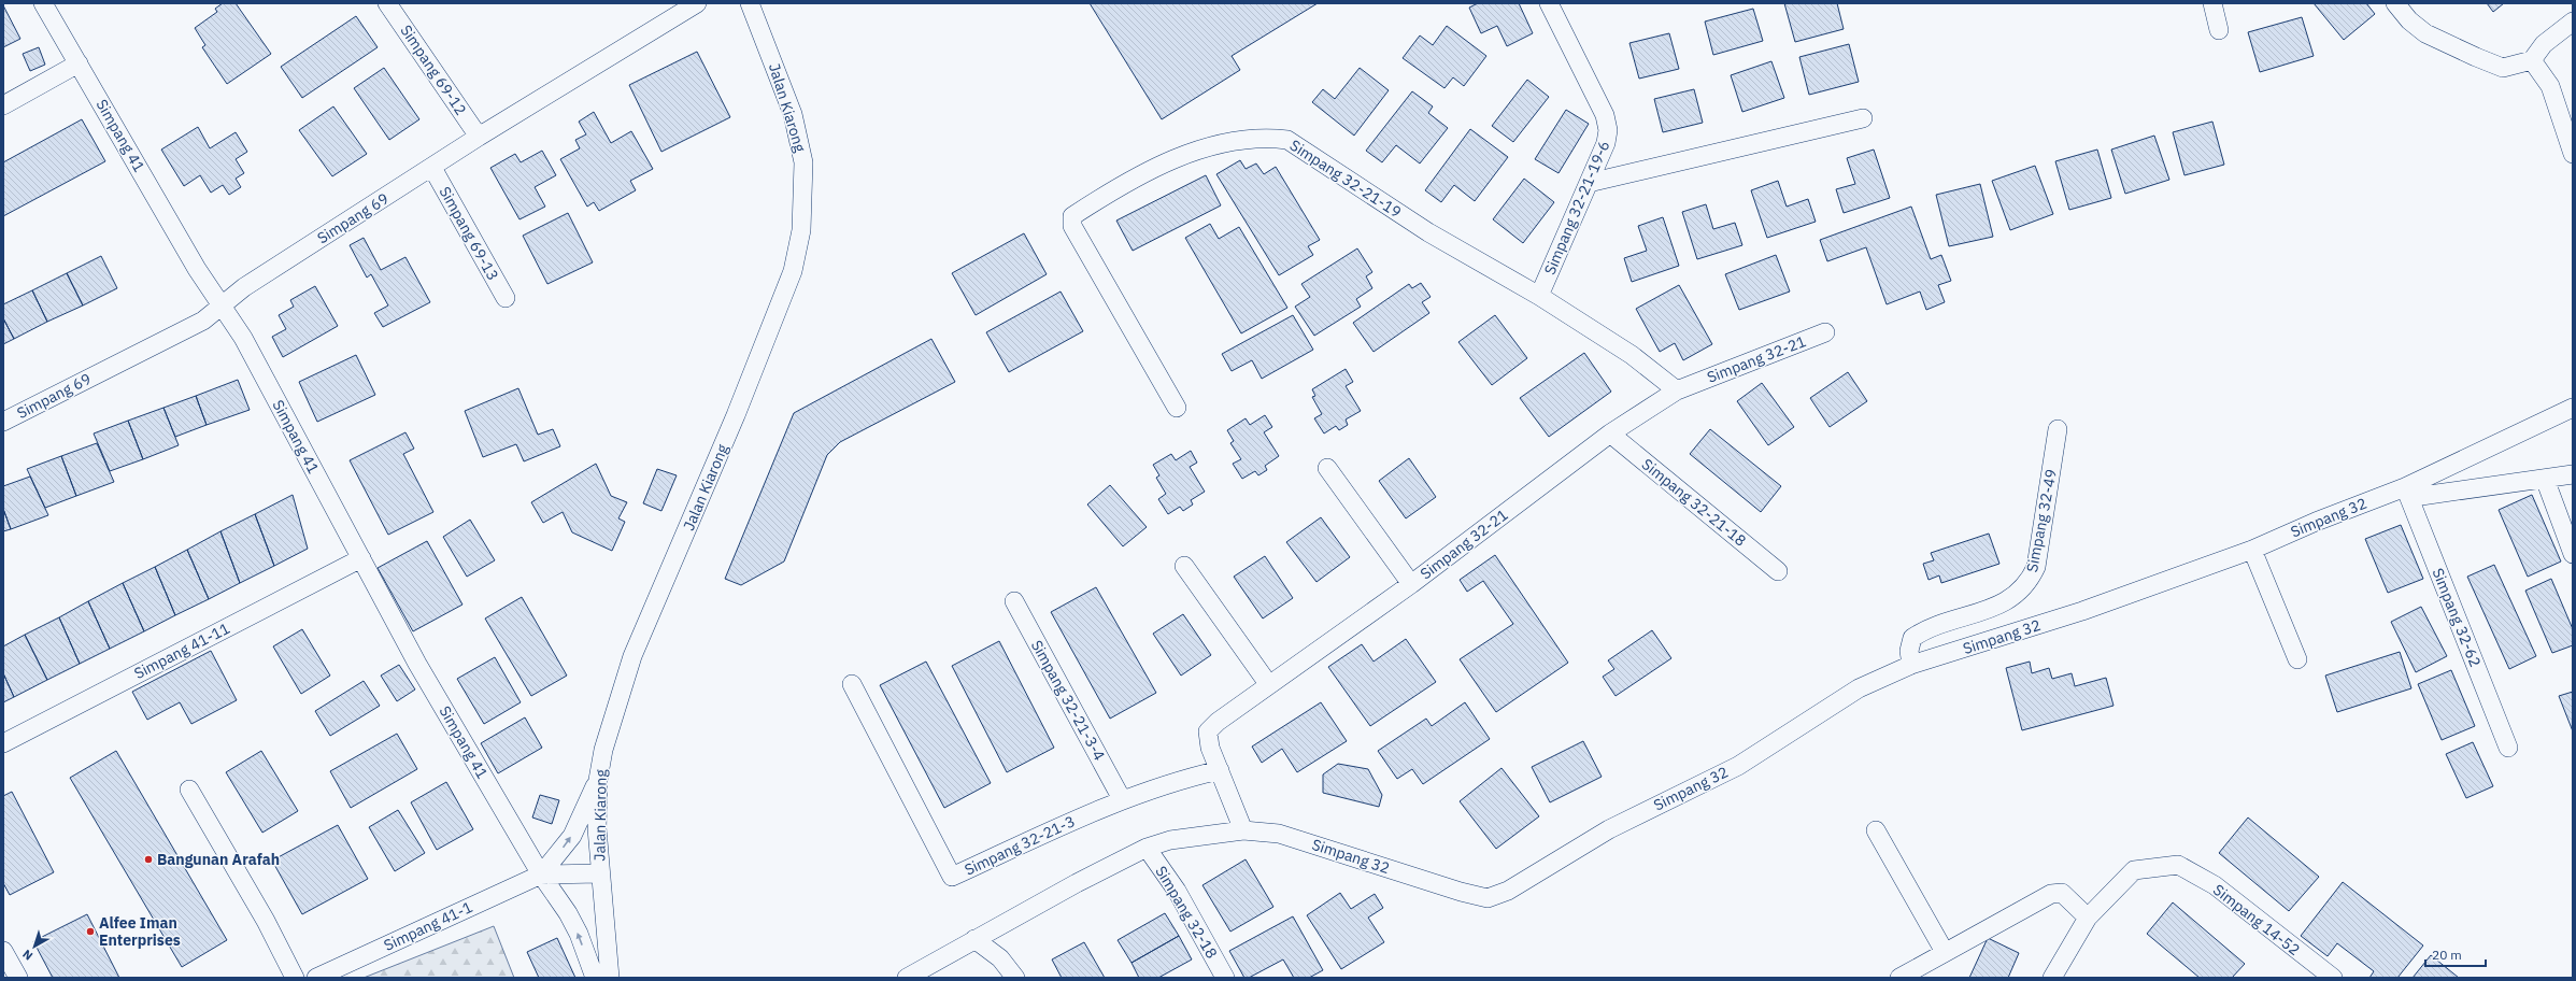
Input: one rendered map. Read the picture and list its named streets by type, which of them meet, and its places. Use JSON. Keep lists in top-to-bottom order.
{
  "streets": {
    "street": [
      "Simpang 69-12",
      "Jalan Kiarong",
      "Simpang 41",
      "Simpang 32-21-19",
      "Simpang 32-21-19-6",
      "Simpang 69",
      "Simpang 69-13",
      "Simpang 32-21",
      "Simpang 32-21-18",
      "Simpang 32",
      "Simpang 32-49",
      "Simpang 32-62",
      "Simpang 41-11",
      "Simpang 32-21-3-4",
      "Simpang 32-21-3",
      "Simpang 32-18",
      "Simpang 14-52",
      "Simpang 41-1"
    ]
  },
  "crossings": [
    ["Simpang 69-12", "Simpang 69"],
    ["Jalan Kiarong", "Simpang 41-1"],
    ["Simpang 41", "Simpang 69"],
    ["Simpang 41", "Simpang 41-11"],
    ["Simpang 41", "Simpang 41-1"],
    ["Simpang 32-21-19", "Simpang 32-21-19-6"],
    ["Simpang 32-21-19", "Simpang 32-21"],
    ["Simpang 69", "Simpang 69-13"],
    ["Simpang 32-21", "Simpang 32-21-18"],
    ["Simpang 32-21", "Simpang 32"],
    ["Simpang 32-21", "Simpang 32-21-3"],
    ["Simpang 32", "Simpang 32-49"],
    ["Simpang 32", "Simpang 32-62"],
    ["Simpang 32", "Simpang 32-18"],
    ["Simpang 32-21-3-4", "Simpang 32-21-3"]
  ],
  "places": ["Bangunan Arafah", "Alfee Iman Enterprises"],
  "scale_bar": "20 m",
  "north": "bottom left"
}
